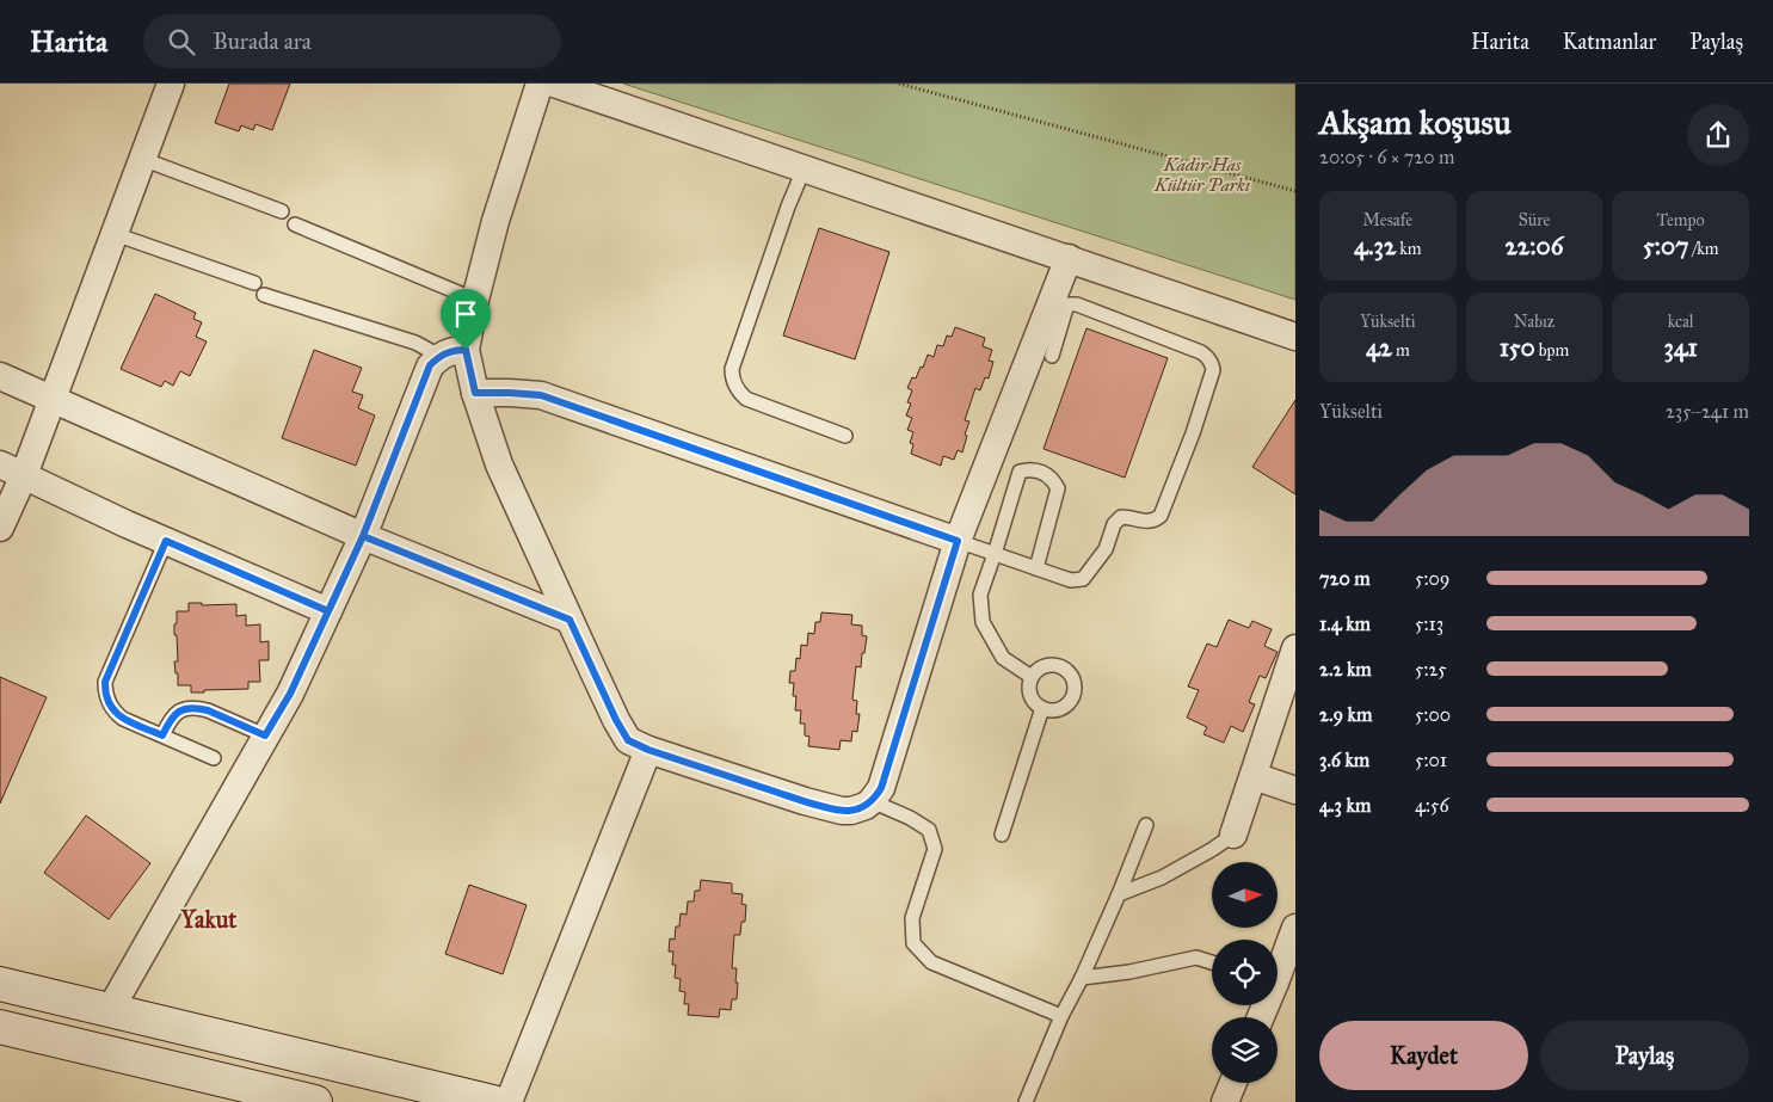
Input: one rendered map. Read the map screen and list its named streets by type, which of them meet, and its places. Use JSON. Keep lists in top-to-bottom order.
{
  "districts": ["Yakut"],
  "parks": ["Kadir Has Kültür Parkı"],
  "north": "right",
  "page": {
    "header": "Harita",
    "search": "Burada ara",
    "nav": ["Harita", "Katmanlar", "Paylaş"],
    "heading": ["Akşam koşusu", "20:05 · 6 × 720 m"],
    "stats": [
      ["Mesafe", "4.32 km"],
      ["Süre", "22:06"],
      ["Tempo", "5:07 /km"],
      ["Yükselti", "42 m"],
      ["Nabız", "150 bpm"],
      ["kcal", "341"]
    ],
    "chart": ["Yükselti", "235–241 m"],
    "list": [
      {
        "name": "720 m",
        "note": "5:09"
      },
      {
        "name": "1.4 km",
        "note": "5:13"
      },
      {
        "name": "2.2 km",
        "note": "5:25"
      },
      {
        "name": "2.9 km",
        "note": "5:00"
      },
      {
        "name": "3.6 km",
        "note": "5:01"
      },
      {
        "name": "4.3 km",
        "note": "4:56"
      }
    ],
    "buttons": ["Kaydet", "Paylaş"]
  }
}
